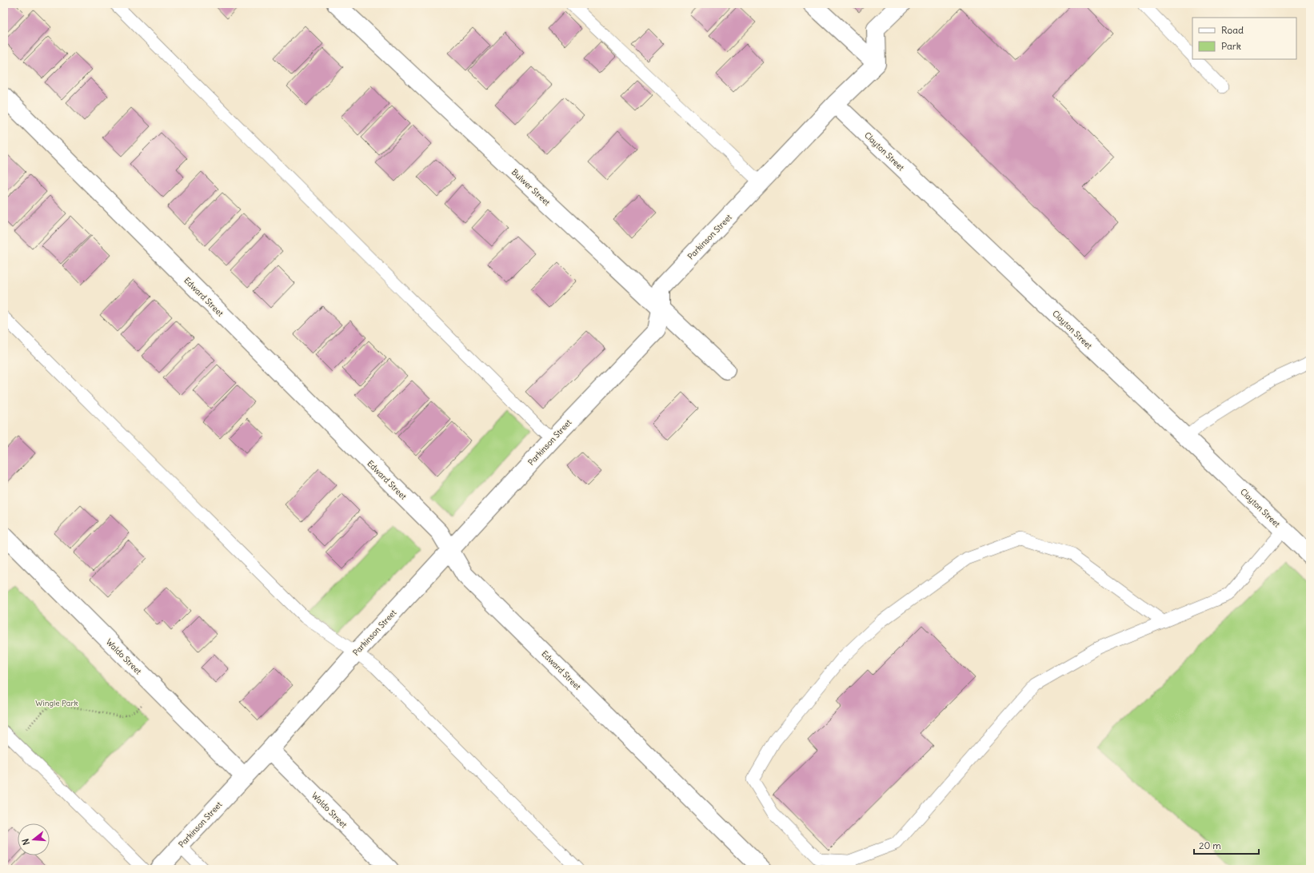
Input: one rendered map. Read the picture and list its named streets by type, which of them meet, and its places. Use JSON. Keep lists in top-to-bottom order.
{
  "streets": {
    "street": [
      "Clayton Street",
      "Bulwer Street",
      "Parkinson Street",
      "Edward Street",
      "Waldo Street"
    ]
  },
  "crossings": [
    ["Clayton Street", "Parkinson Street"],
    ["Bulwer Street", "Parkinson Street"],
    ["Parkinson Street", "Edward Street"],
    ["Parkinson Street", "Waldo Street"]
  ],
  "parks": ["Wingle Park"],
  "legend": ["Road", "Park"],
  "scale_bar": "20 m",
  "north": "left"
}
